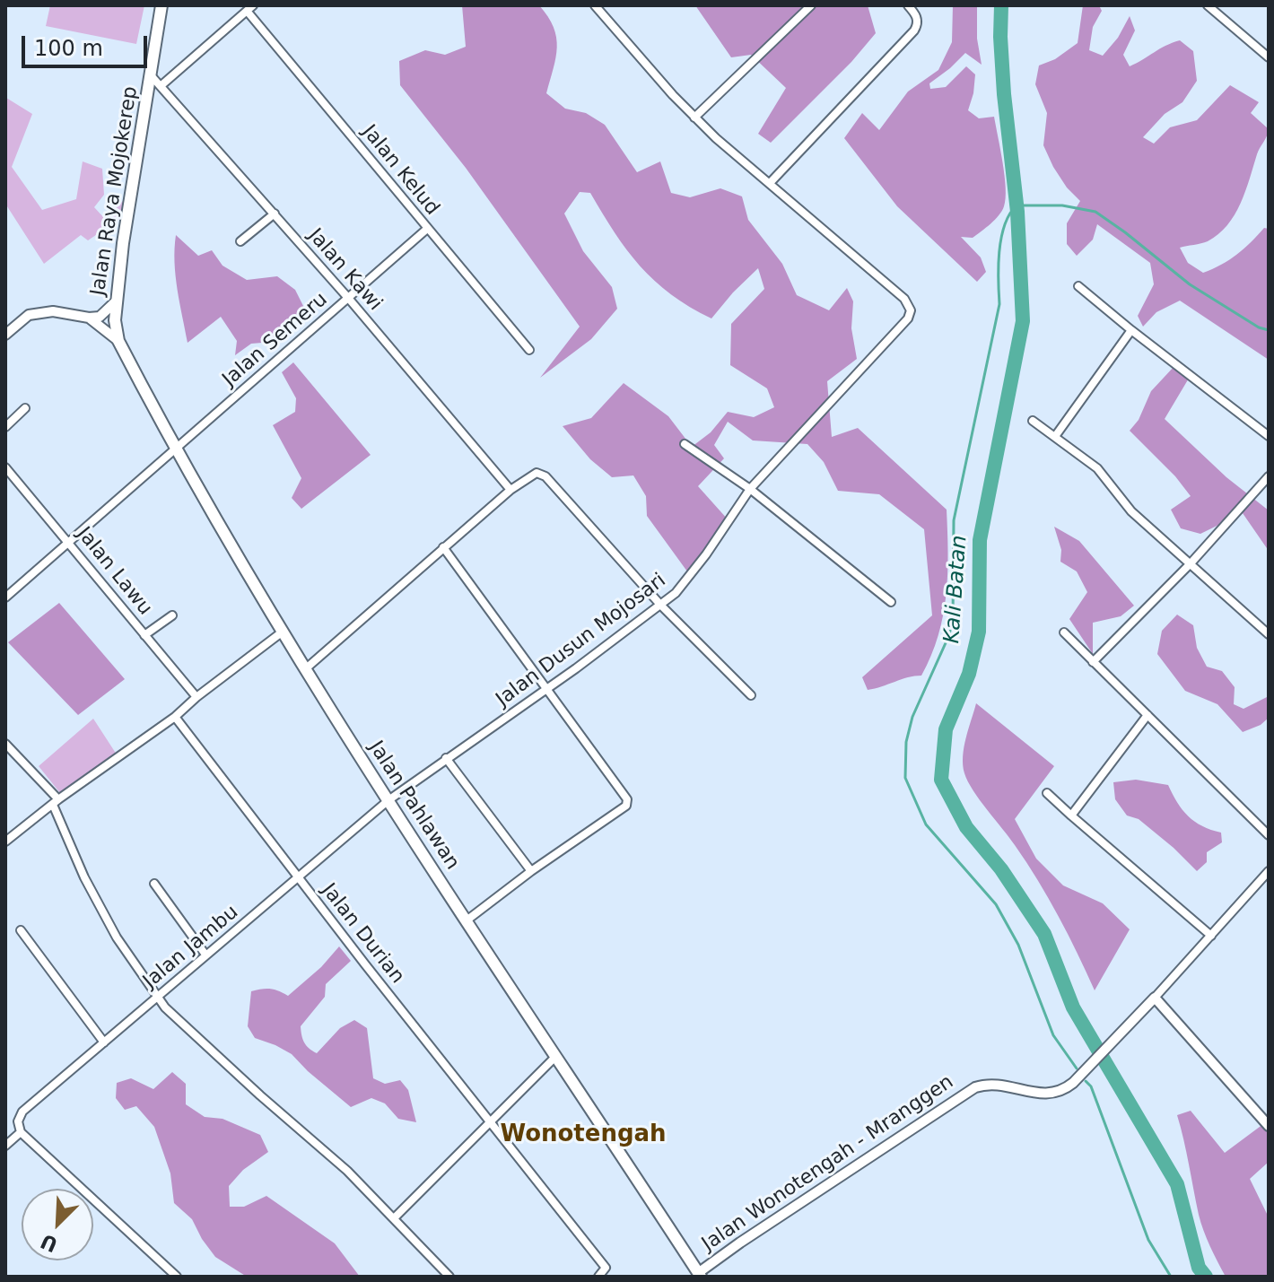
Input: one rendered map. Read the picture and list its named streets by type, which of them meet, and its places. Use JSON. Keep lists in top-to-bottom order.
{
  "streets": {
    "main road": ["Jalan Raya Mojokerep", "Jalan Pahlawan"],
    "street": [
      "Jalan Kelud",
      "Jalan Kawi",
      "Jalan Semeru",
      "Jalan Lawu",
      "Jalan Dusun Mojosari",
      "Jalan Durian",
      "Jalan Jambu",
      "Jalan Wonotengah - Mranggen"
    ]
  },
  "crossings": [
    ["Jalan Kelud", "Jalan Semeru"],
    ["Jalan Raya Mojokerep", "Jalan Kawi"],
    ["Jalan Raya Mojokerep", "Jalan Pahlawan"],
    ["Jalan Kawi", "Jalan Semeru"],
    ["Jalan Semeru", "Jalan Lawu"],
    ["Jalan Semeru", "Jalan Pahlawan"],
    ["Jalan Dusun Mojosari", "Jalan Pahlawan"],
    ["Jalan Dusun Mojosari", "Jalan Jambu"],
    ["Jalan Pahlawan", "Jalan Jambu"],
    ["Jalan Pahlawan", "Jalan Wonotengah - Mranggen"],
    ["Jalan Durian", "Jalan Jambu"]
  ],
  "districts": ["Wonotengah"],
  "water": ["Kali Batan"],
  "scale_bar": "100 m",
  "north": "bottom left"
}
